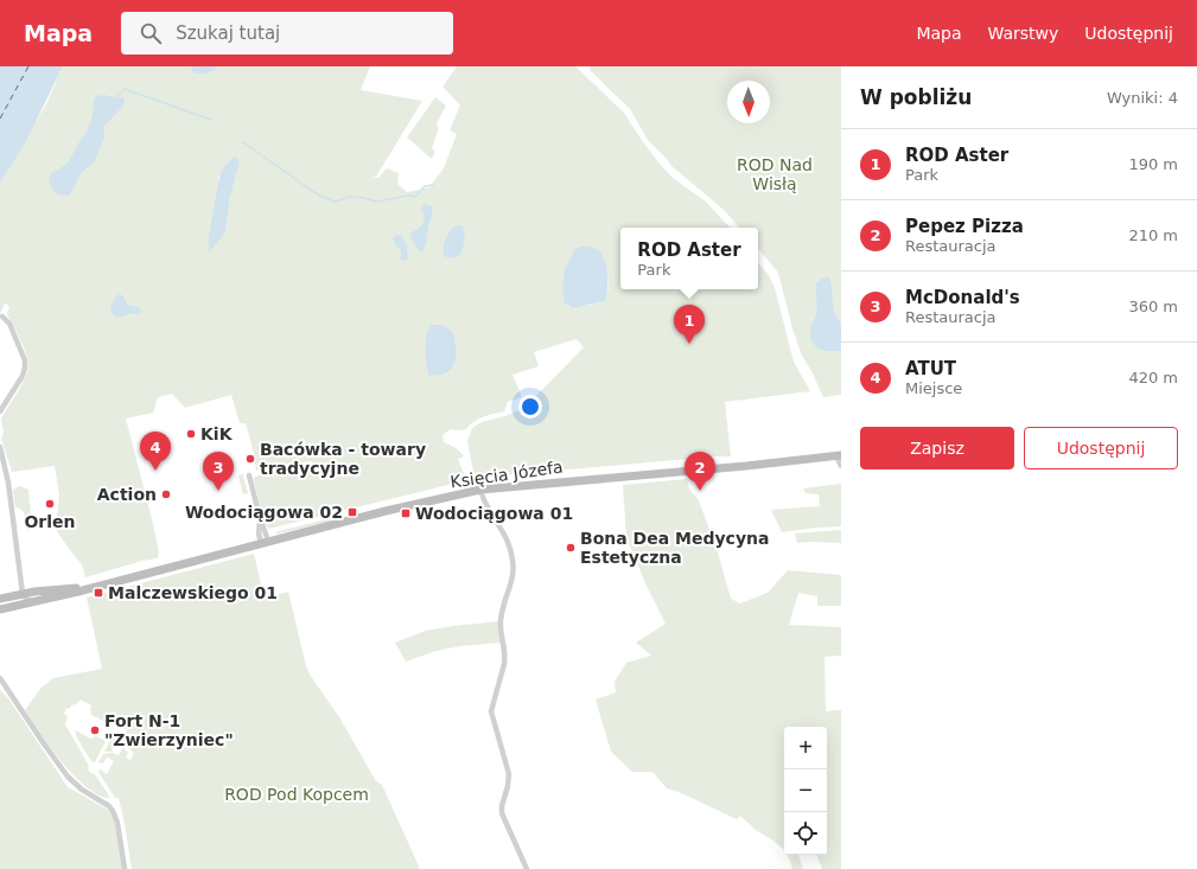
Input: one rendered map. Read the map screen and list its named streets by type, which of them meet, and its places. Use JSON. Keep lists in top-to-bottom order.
{
  "streets": {
    "main road": ["Księcia Józefa"]
  },
  "parks": ["ROD Nad Wisłą", "ROD Pod Kopcem"],
  "places": {
    "other": [
      "KiK",
      "Bacówka - towary tradycyjne",
      "Action",
      "Orlen",
      "Bona Dea Medycyna Estetyczna",
      "Fort N-1 \"Zwierzyniec\""
    ],
    "transit": ["Wodociągowa 02", "Wodociągowa 01", "Malczewskiego 01"]
  },
  "north": "bottom",
  "page": {
    "header": "Mapa",
    "search": "Szukaj tutaj",
    "nav": ["Mapa", "Warstwy", "Udostępnij"],
    "heading": ["W pobliżu", "Wyniki: 4"],
    "list": [
      {
        "mark": "1",
        "name": "ROD Aster",
        "note": "Park",
        "value": "190 m"
      },
      {
        "mark": "2",
        "name": "Pepez Pizza",
        "note": "Restauracja",
        "value": "210 m"
      },
      {
        "mark": "3",
        "name": "McDonald's",
        "note": "Restauracja",
        "value": "360 m"
      },
      {
        "mark": "4",
        "name": "ATUT",
        "note": "Miejsce",
        "value": "420 m"
      }
    ],
    "popup": ["ROD Aster", "Park"],
    "pins": [
      "1",
      "4",
      "2",
      "3"
    ],
    "buttons": ["Zapisz", "Udostępnij"],
    "map_buttons": ["+", "−"]
  }
}
